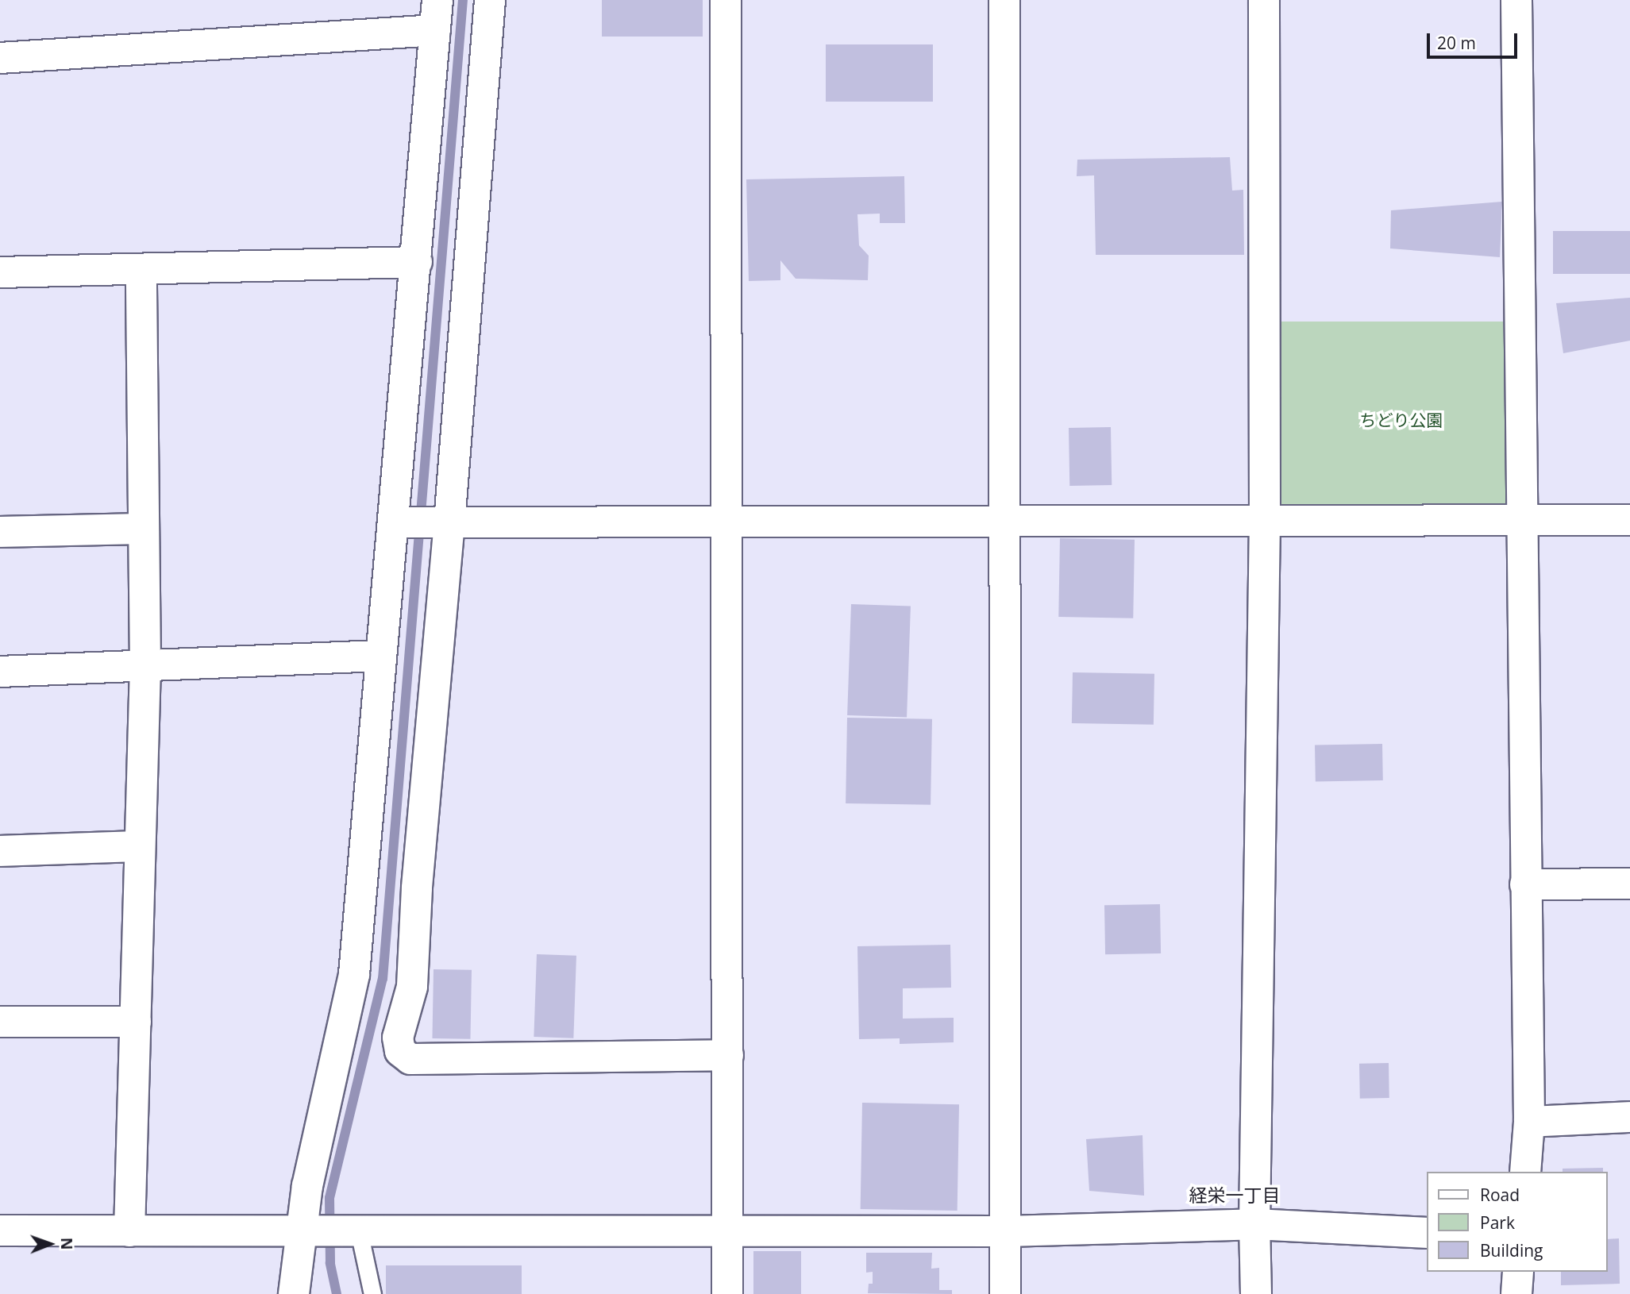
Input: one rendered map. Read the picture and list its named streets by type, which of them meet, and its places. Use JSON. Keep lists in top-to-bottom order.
{
  "districts": ["経栄一丁目"],
  "parks": ["ちどり公園"],
  "legend": ["Road", "Park", "Building"],
  "scale_bar": "20 m",
  "north": "right"
}
